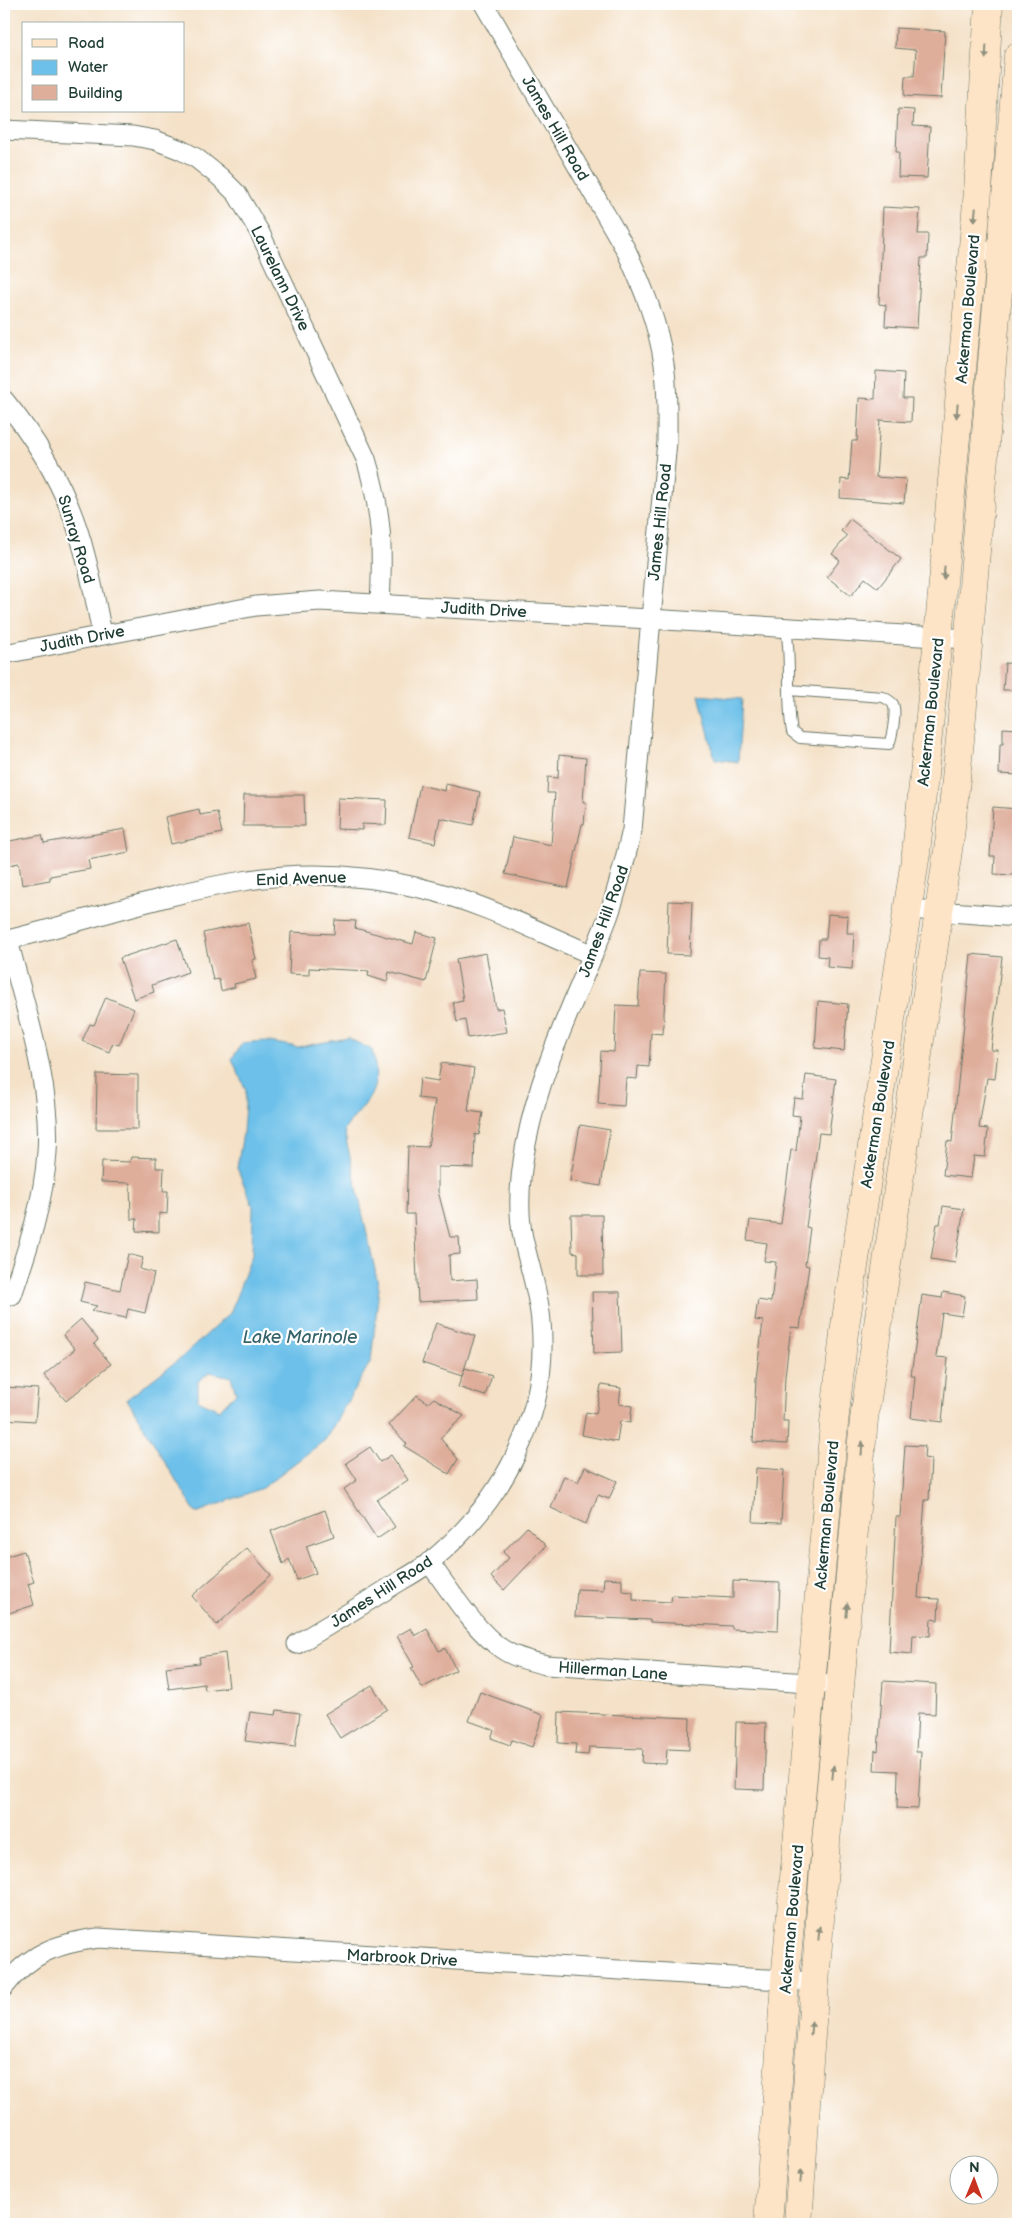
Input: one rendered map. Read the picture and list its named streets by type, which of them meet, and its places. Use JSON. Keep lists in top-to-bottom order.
{
  "streets": {
    "street": [
      "James Hill Road",
      "Laurelann Drive",
      "Ackerman Boulevard",
      "Sunray Road",
      "Judith Drive",
      "Enid Avenue",
      "Hillerman Lane",
      "Marbrook Drive"
    ]
  },
  "crossings": [
    ["James Hill Road", "Judith Drive"],
    ["James Hill Road", "Enid Avenue"],
    ["James Hill Road", "Hillerman Lane"],
    ["Laurelann Drive", "Judith Drive"],
    ["Ackerman Boulevard", "Judith Drive"],
    ["Ackerman Boulevard", "Hillerman Lane"],
    ["Ackerman Boulevard", "Marbrook Drive"],
    ["Sunray Road", "Judith Drive"]
  ],
  "water": ["Lake Marinole"],
  "legend": ["Road", "Water", "Building"],
  "north": "top"
}
